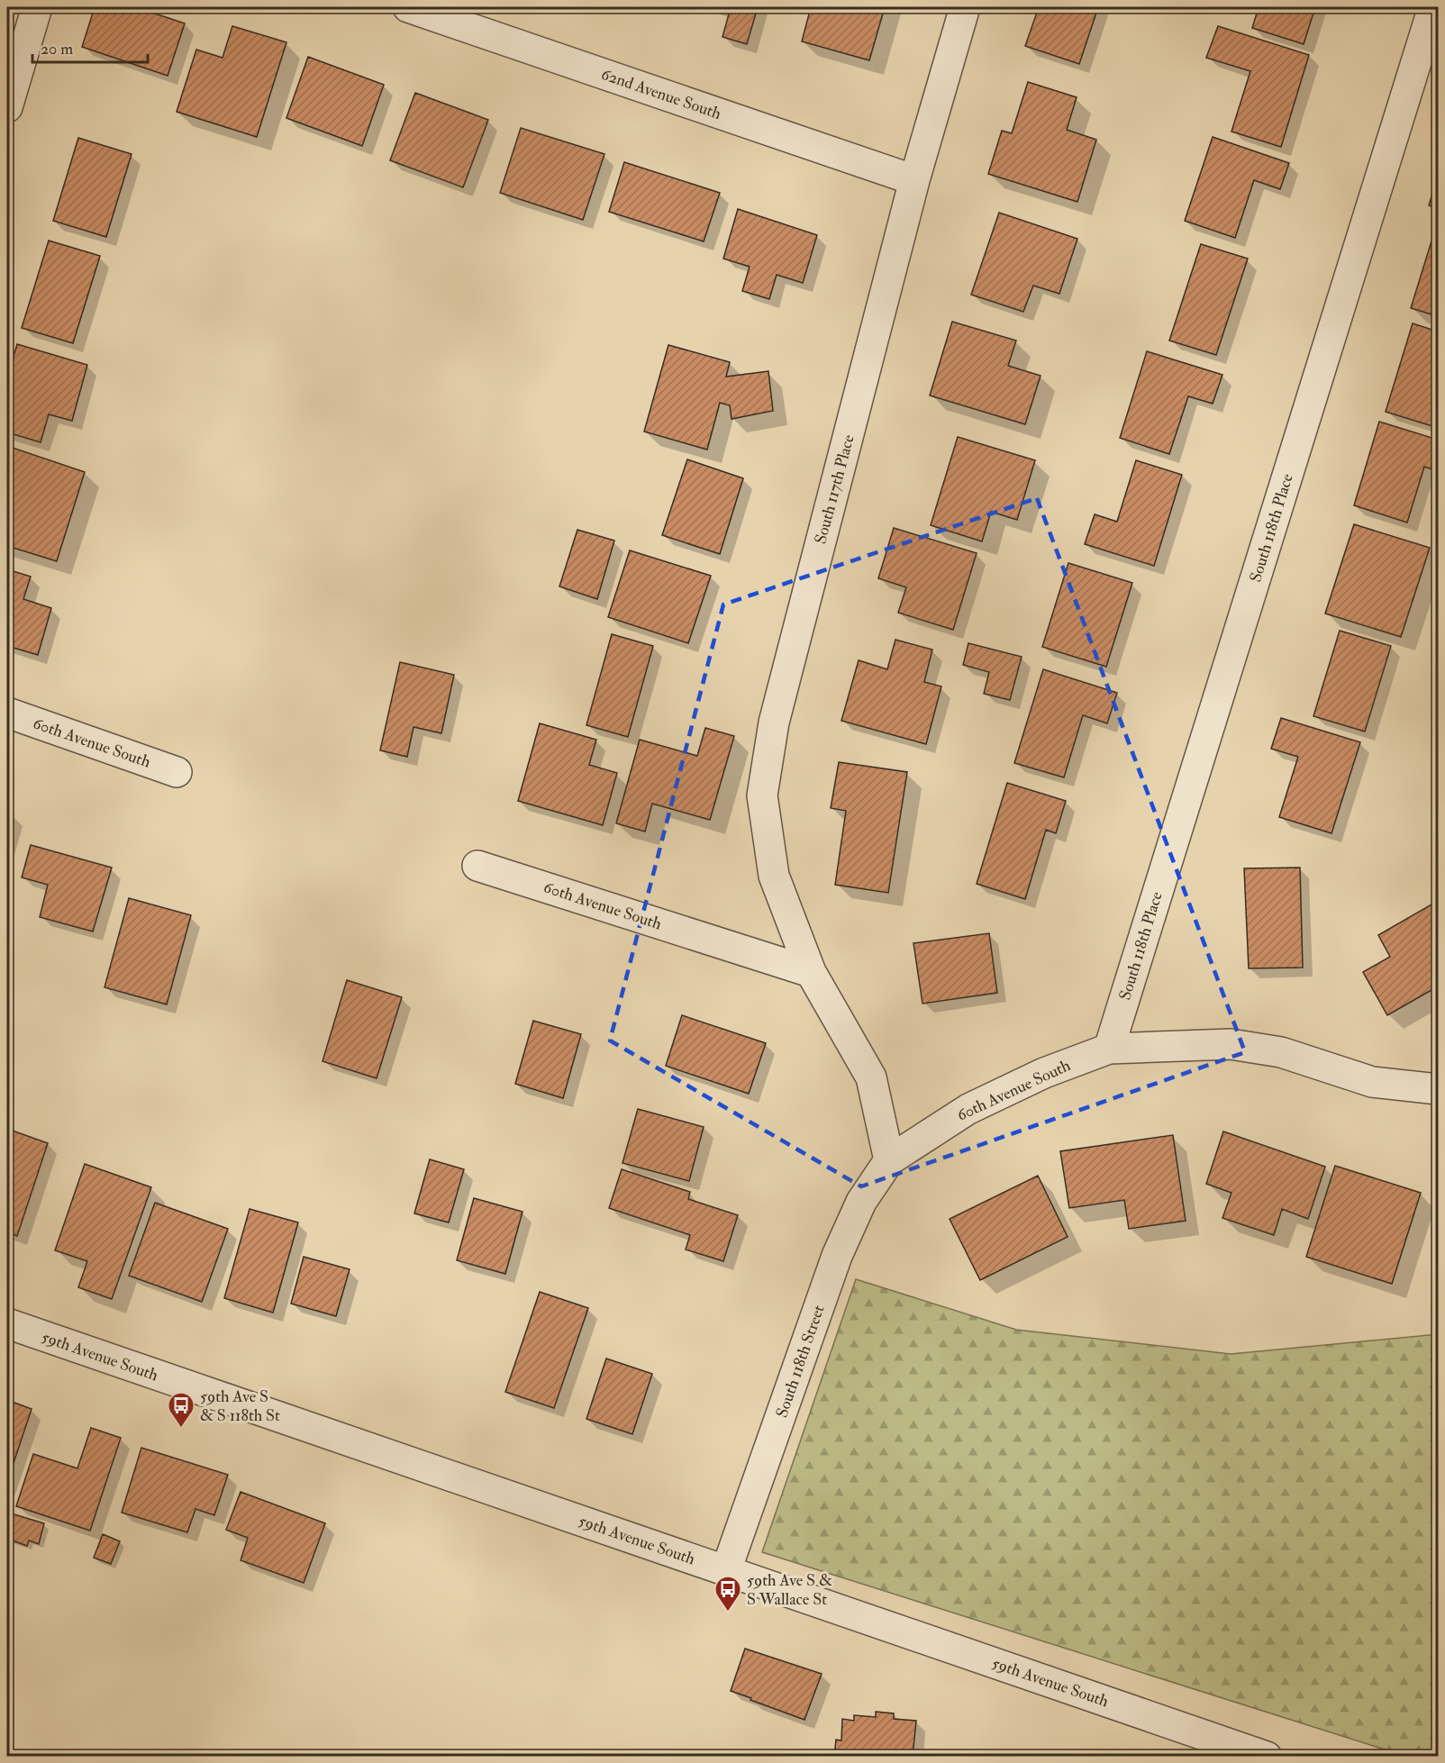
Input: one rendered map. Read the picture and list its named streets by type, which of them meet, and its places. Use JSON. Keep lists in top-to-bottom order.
{
  "streets": {
    "street": [
      "62nd Avenue South",
      "South 117th Place",
      "South 118th Place",
      "60th Avenue South",
      "59th Avenue South",
      "South 118th Street"
    ]
  },
  "crossings": [
    ["62nd Avenue South", "South 117th Place"],
    ["South 117th Place", "60th Avenue South"],
    ["South 118th Place", "60th Avenue South"],
    ["60th Avenue South", "South 118th Street"],
    ["59th Avenue South", "South 118th Street"]
  ],
  "places": {
    "bus stop": ["59th Ave S & S 118th St", "59th Ave S & S Wallace St"]
  },
  "scale_bar": "20 m"
}
